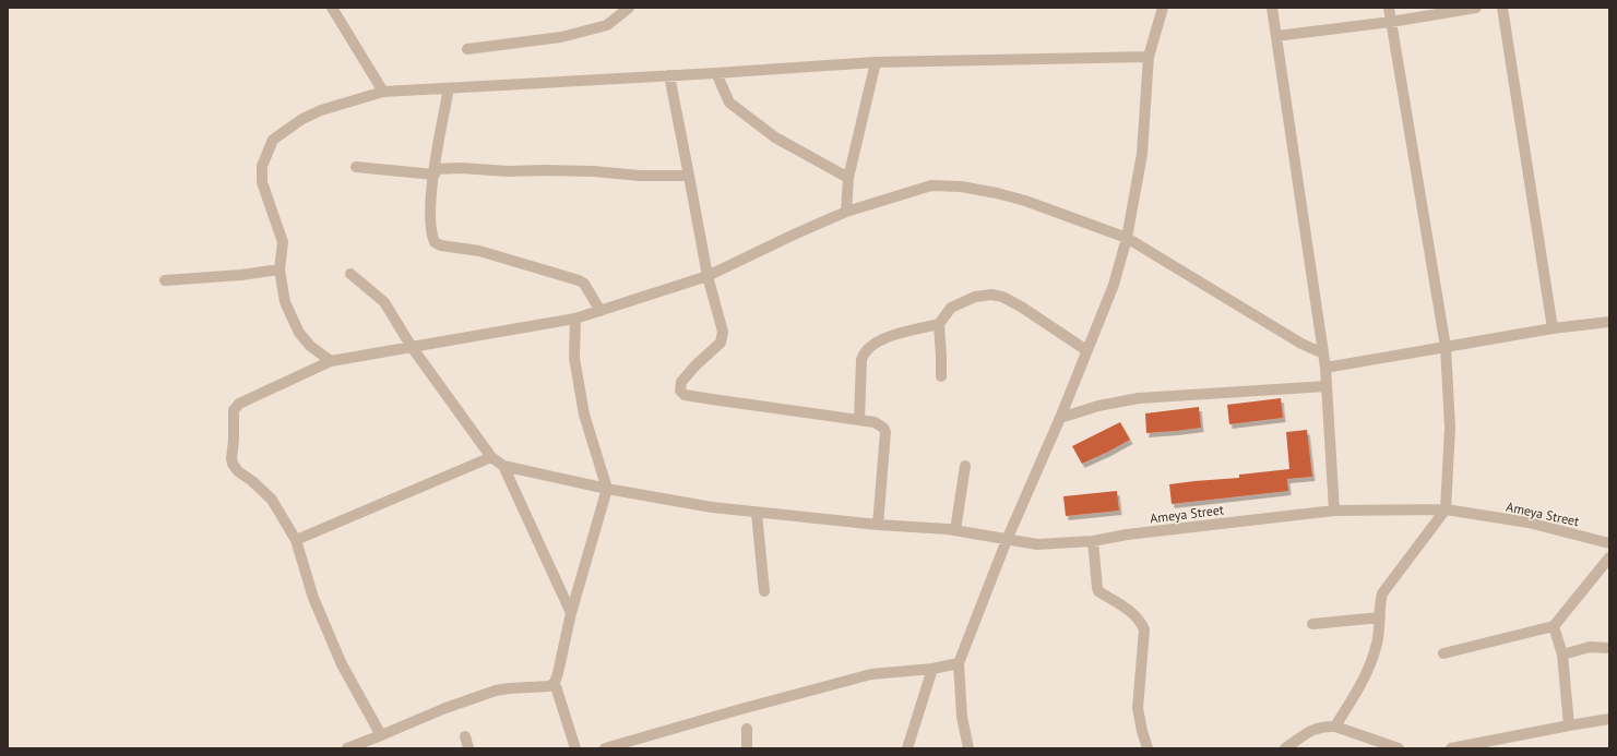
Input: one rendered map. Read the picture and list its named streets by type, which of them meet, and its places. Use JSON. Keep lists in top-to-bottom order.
{
  "streets": {
    "street": ["Ameya Street"]
  }
}
